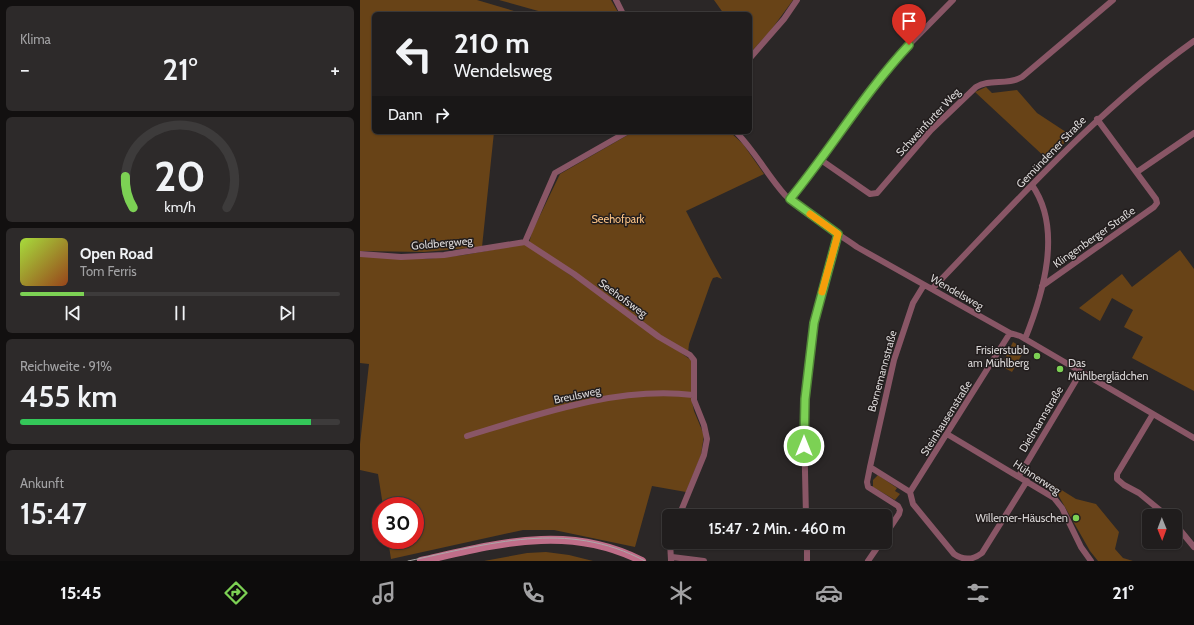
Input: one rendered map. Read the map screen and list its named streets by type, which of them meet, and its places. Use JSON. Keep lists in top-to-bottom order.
{
  "streets": {
    "street": [
      "Schweinfurter Weg",
      "Gemündener Straße",
      "Klingenberger Straße",
      "Goldbergweg",
      "Wendelsweg",
      "Seehofsweg",
      "Bornemannstraße",
      "Breulsweg",
      "Steinhausenstraße",
      "Dielmannstraße",
      "Hühnerweg"
    ]
  },
  "crossings": [
    ["Gemündener Straße", "Wendelsweg"],
    ["Goldbergweg", "Seehofsweg"],
    ["Wendelsweg", "Bornemannstraße"],
    ["Wendelsweg", "Steinhausenstraße"],
    ["Wendelsweg", "Dielmannstraße"],
    ["Seehofsweg", "Breulsweg"],
    ["Steinhausenstraße", "Hühnerweg"],
    ["Dielmannstraße", "Hühnerweg"]
  ],
  "parks": ["Seehofpark"],
  "places": ["Frisierstubb am Mühlberg", "Das Mühlberglädchen", "Willemer-Häuschen"],
  "north": "bottom",
  "page": {
    "tile": [
      "Klima",
      ["Reichweite · 91%", "455 km"],
      ["Ankunft", "15:47"]
    ],
    "turn": ["210 m", "Wendelsweg"],
    "heat": ["−", "21°", "+"],
    "then": "Dann",
    "song": ["Open Road", "Tom Ferris"],
    "limit": "30",
    "trip": "15:47 · 2 Min. · 460 m",
    "tabs": ["15:45", "21°"],
    "gauge": ["20", "km/h"]
  }
}
